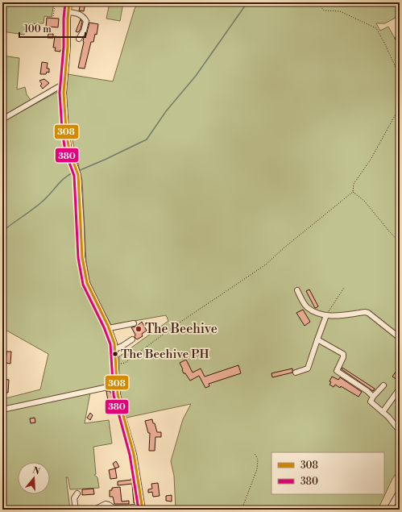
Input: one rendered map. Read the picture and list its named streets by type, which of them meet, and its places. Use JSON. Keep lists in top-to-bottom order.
{
  "places": ["The Beehive", "The Beehive PH"],
  "lines": ["transit line 308", "transit line 380"],
  "legend": ["308", "380"],
  "scale_bar": "100 m",
  "north": "top"
}
